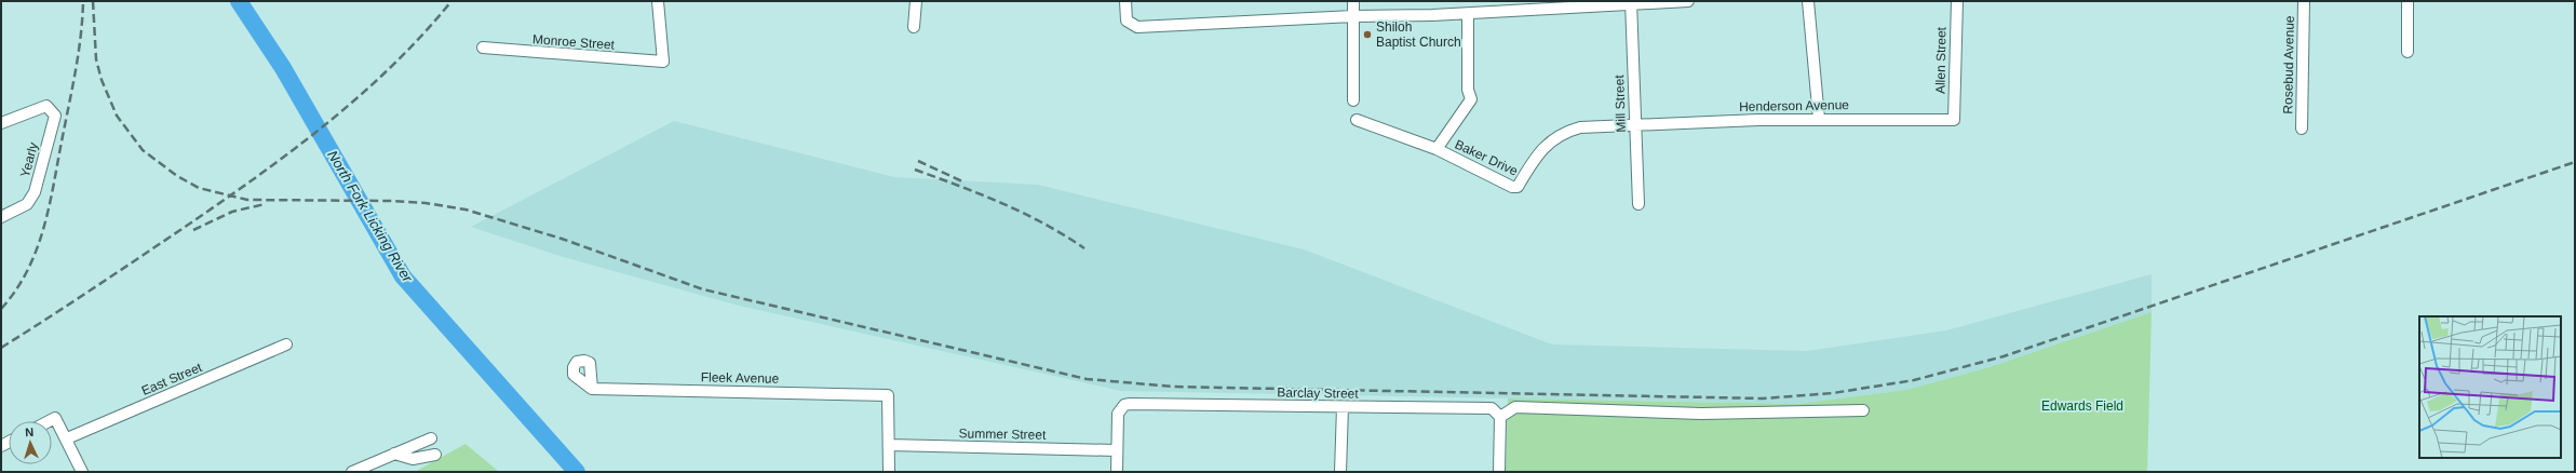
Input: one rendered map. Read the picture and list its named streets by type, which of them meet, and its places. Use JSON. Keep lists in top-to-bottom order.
{
  "streets": {
    "street": [
      "Monroe Street",
      "Allen Street",
      "Rosebud Avenue",
      "Mill Street",
      "Henderson Avenue",
      "Baker Drive",
      "Yearly",
      "Fleek Avenue",
      "East Street",
      "Barclay Street",
      "Summer Street"
    ]
  },
  "crossings": [
    ["Allen Street", "Henderson Avenue"],
    ["Mill Street", "Henderson Avenue"],
    ["Mill Street", "Baker Drive"],
    ["Henderson Avenue", "Baker Drive"],
    ["Fleek Avenue", "Summer Street"],
    ["Barclay Street", "Summer Street"]
  ],
  "water": ["North Fork Licking River"],
  "parks": ["Edwards Field"],
  "places": ["Shiloh Baptist Church"],
  "north": "top"
}
